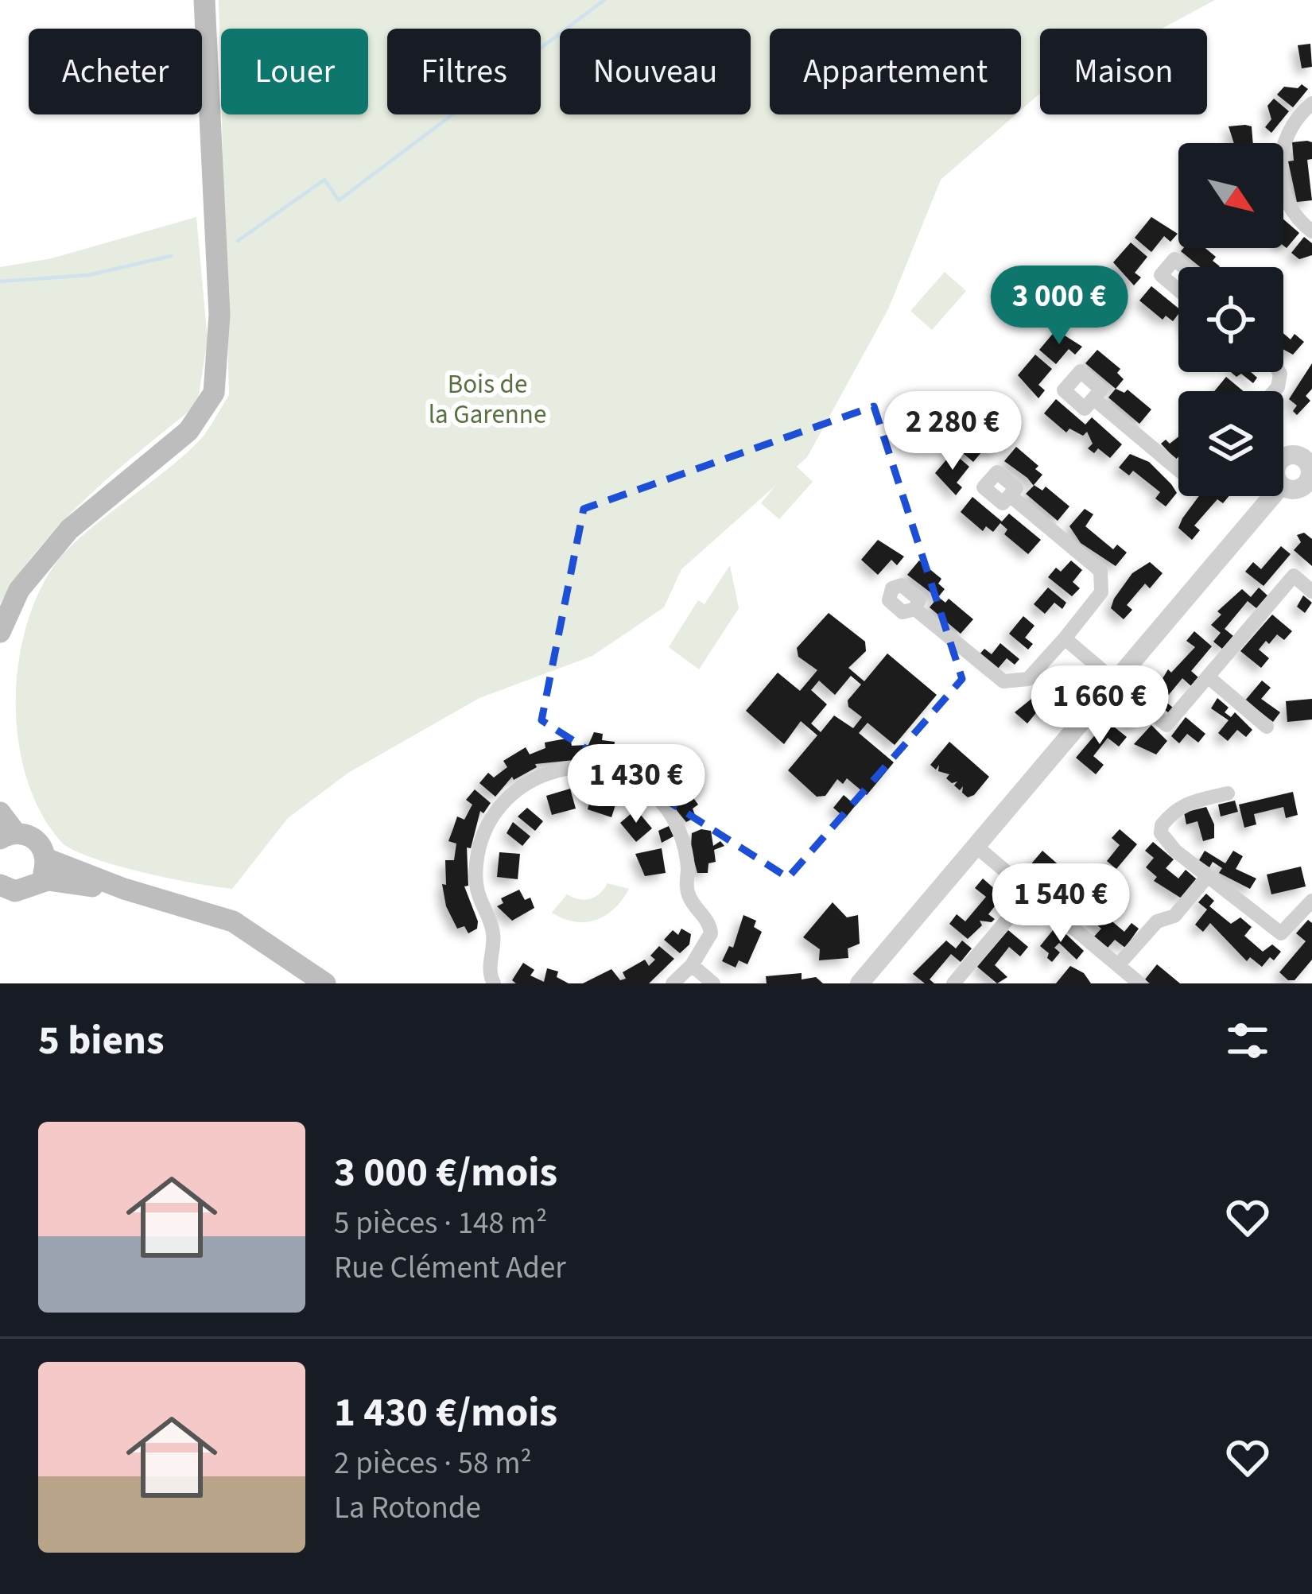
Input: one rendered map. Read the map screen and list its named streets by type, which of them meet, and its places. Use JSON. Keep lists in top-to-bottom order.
{
  "parks": ["Bois de la Garenne"],
  "north": "bottom right",
  "page": {
    "chip": [
      "Acheter",
      "Louer",
      "Filtres",
      "Nouveau",
      "Appartement",
      "Maison"
    ],
    "price": [
      "3 000 €",
      "2 280 €",
      "1 660 €",
      "1 430 €",
      "1 540 €"
    ],
    "heading": "5 biens",
    "list": [
      {
        "name": "3 000 €/mois",
        "note": "5 pièces · 148 m² · Rue Clément Ader"
      },
      {
        "name": "1 430 €/mois",
        "note": "2 pièces · 58 m² · La Rotonde"
      }
    ]
  }
}
